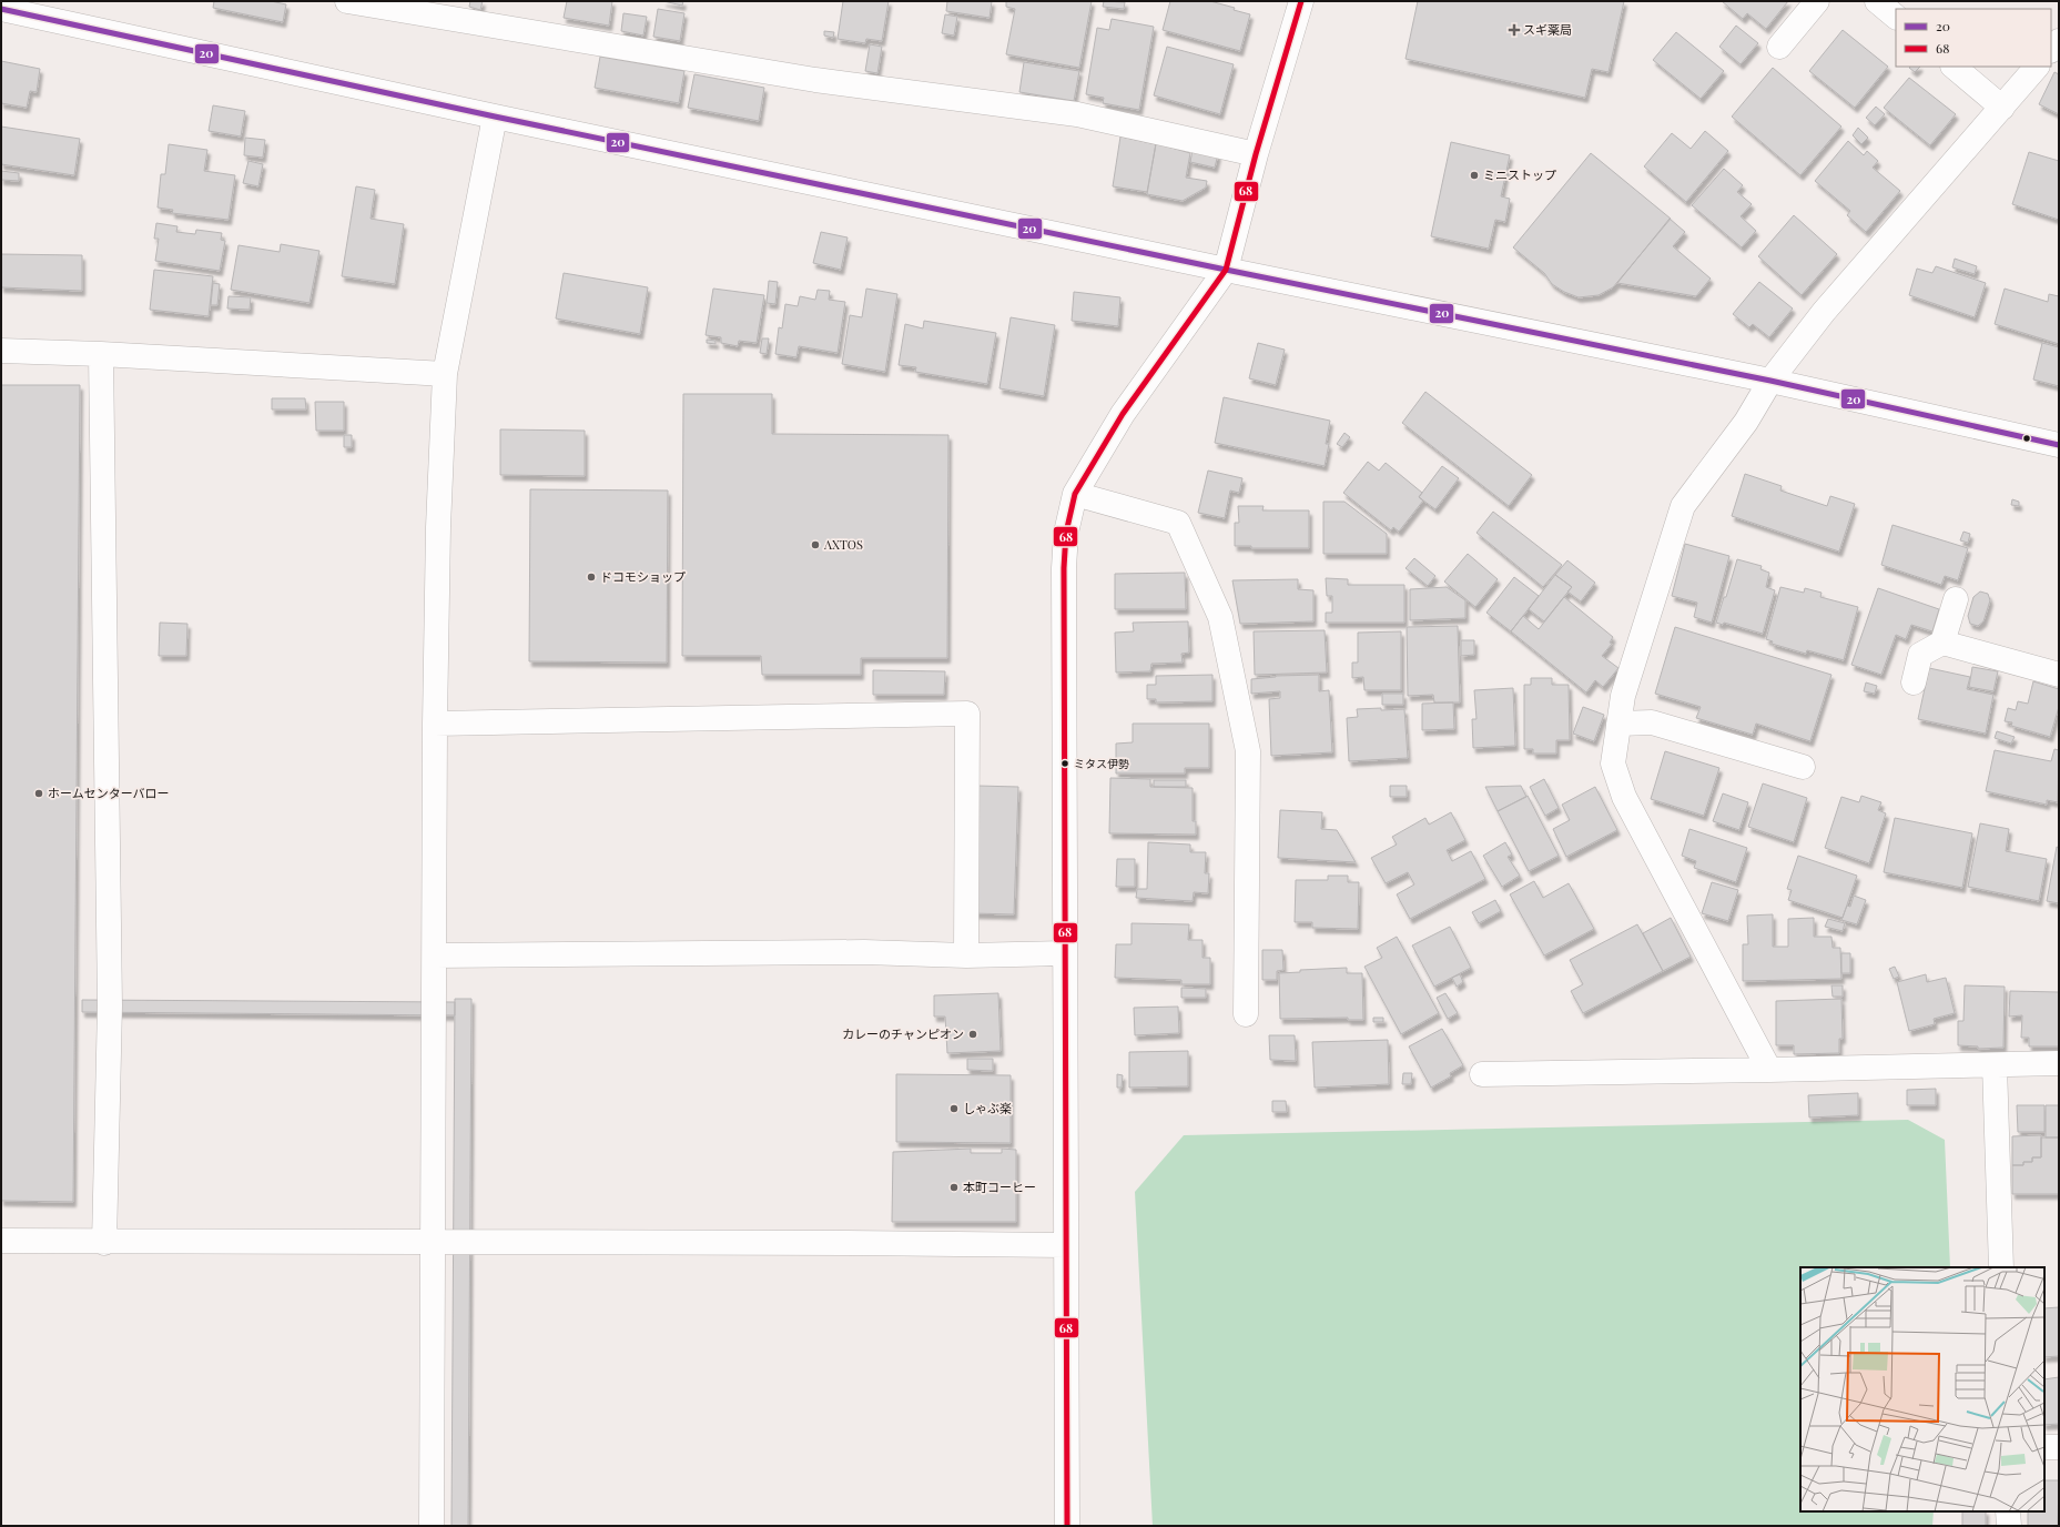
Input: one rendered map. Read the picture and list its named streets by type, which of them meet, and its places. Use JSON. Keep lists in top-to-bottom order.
{
  "places": {
    "health": ["スギ薬局"],
    "other": [
      "ミニストップ",
      "AXTOS",
      "ドコモショップ",
      "ミタス伊勢",
      "ホームセンターバロー",
      "カレーのチャンピオン",
      "しゃぶ楽",
      "本町コーヒー"
    ]
  },
  "lines": ["transit line 68", "transit line 20"],
  "legend": ["20", "68"]
}
